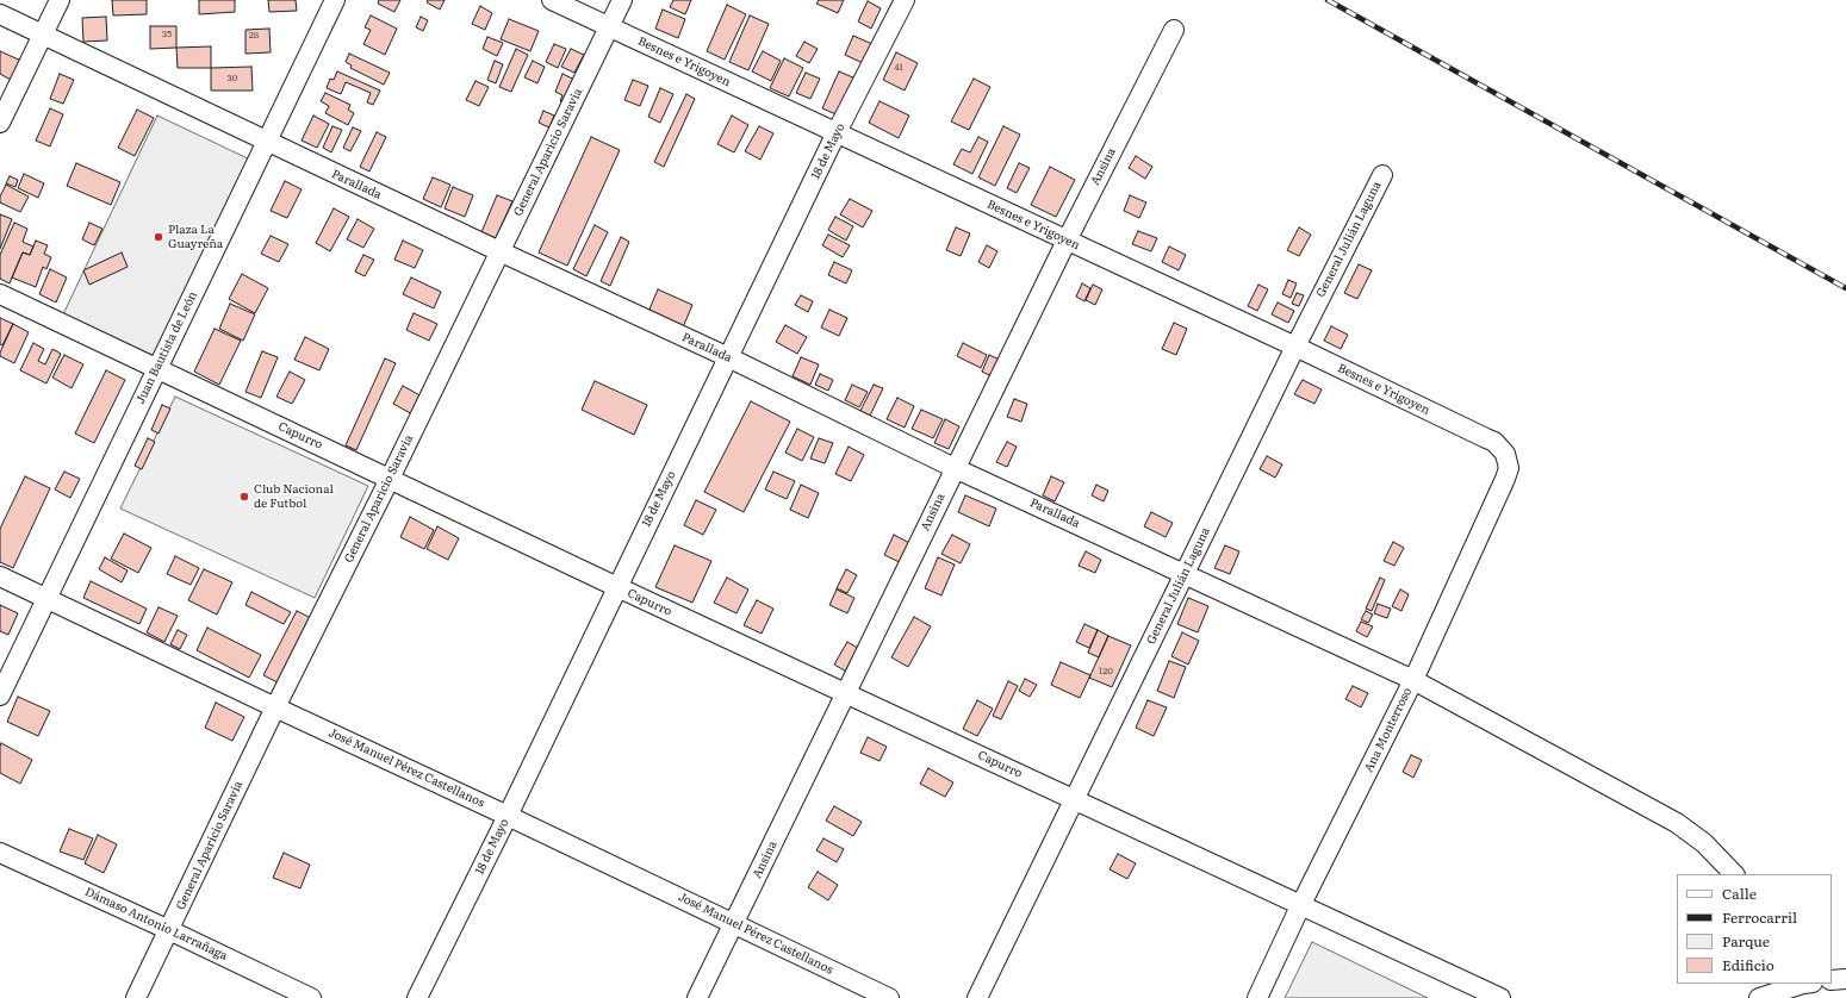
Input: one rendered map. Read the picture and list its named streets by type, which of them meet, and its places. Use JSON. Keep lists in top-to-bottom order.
{
  "streets": {
    "street": [
      "Besnes e Yrigoyen",
      "18 de Mayo",
      "General Aparicio Saravia",
      "Ansina",
      "Parallada",
      "General Julián Laguna",
      "Juan Bautista de León",
      "Capurro",
      "Ana Monterroso",
      "José Manuel Pérez Castellanos",
      "Dámaso Antonio Larrañaga"
    ]
  },
  "crossings": [
    ["Besnes e Yrigoyen", "18 de Mayo"],
    ["Besnes e Yrigoyen", "General Aparicio Saravia"],
    ["Besnes e Yrigoyen", "Ansina"],
    ["Besnes e Yrigoyen", "General Julián Laguna"],
    ["Besnes e Yrigoyen", "Ana Monterroso"],
    ["18 de Mayo", "Parallada"],
    ["18 de Mayo", "Capurro"],
    ["18 de Mayo", "José Manuel Pérez Castellanos"],
    ["General Aparicio Saravia", "Parallada"],
    ["General Aparicio Saravia", "Capurro"],
    ["General Aparicio Saravia", "José Manuel Pérez Castellanos"],
    ["General Aparicio Saravia", "Dámaso Antonio Larrañaga"],
    ["Ansina", "Parallada"],
    ["Ansina", "Capurro"],
    ["Ansina", "José Manuel Pérez Castellanos"],
    ["Parallada", "General Julián Laguna"],
    ["Parallada", "Juan Bautista de León"],
    ["Parallada", "Ana Monterroso"],
    ["General Julián Laguna", "Capurro"],
    ["Juan Bautista de León", "Capurro"],
    ["Juan Bautista de León", "José Manuel Pérez Castellanos"],
    ["Capurro", "Ana Monterroso"]
  ],
  "places": ["Plaza La Guayreña", "Club Nacional de Futbol"],
  "house_numbers": [
    "35",
    "28",
    "41",
    "30",
    "120"
  ],
  "legend": [
    "Calle",
    "Ferrocarril",
    "Parque",
    "Edificio"
  ]
}
